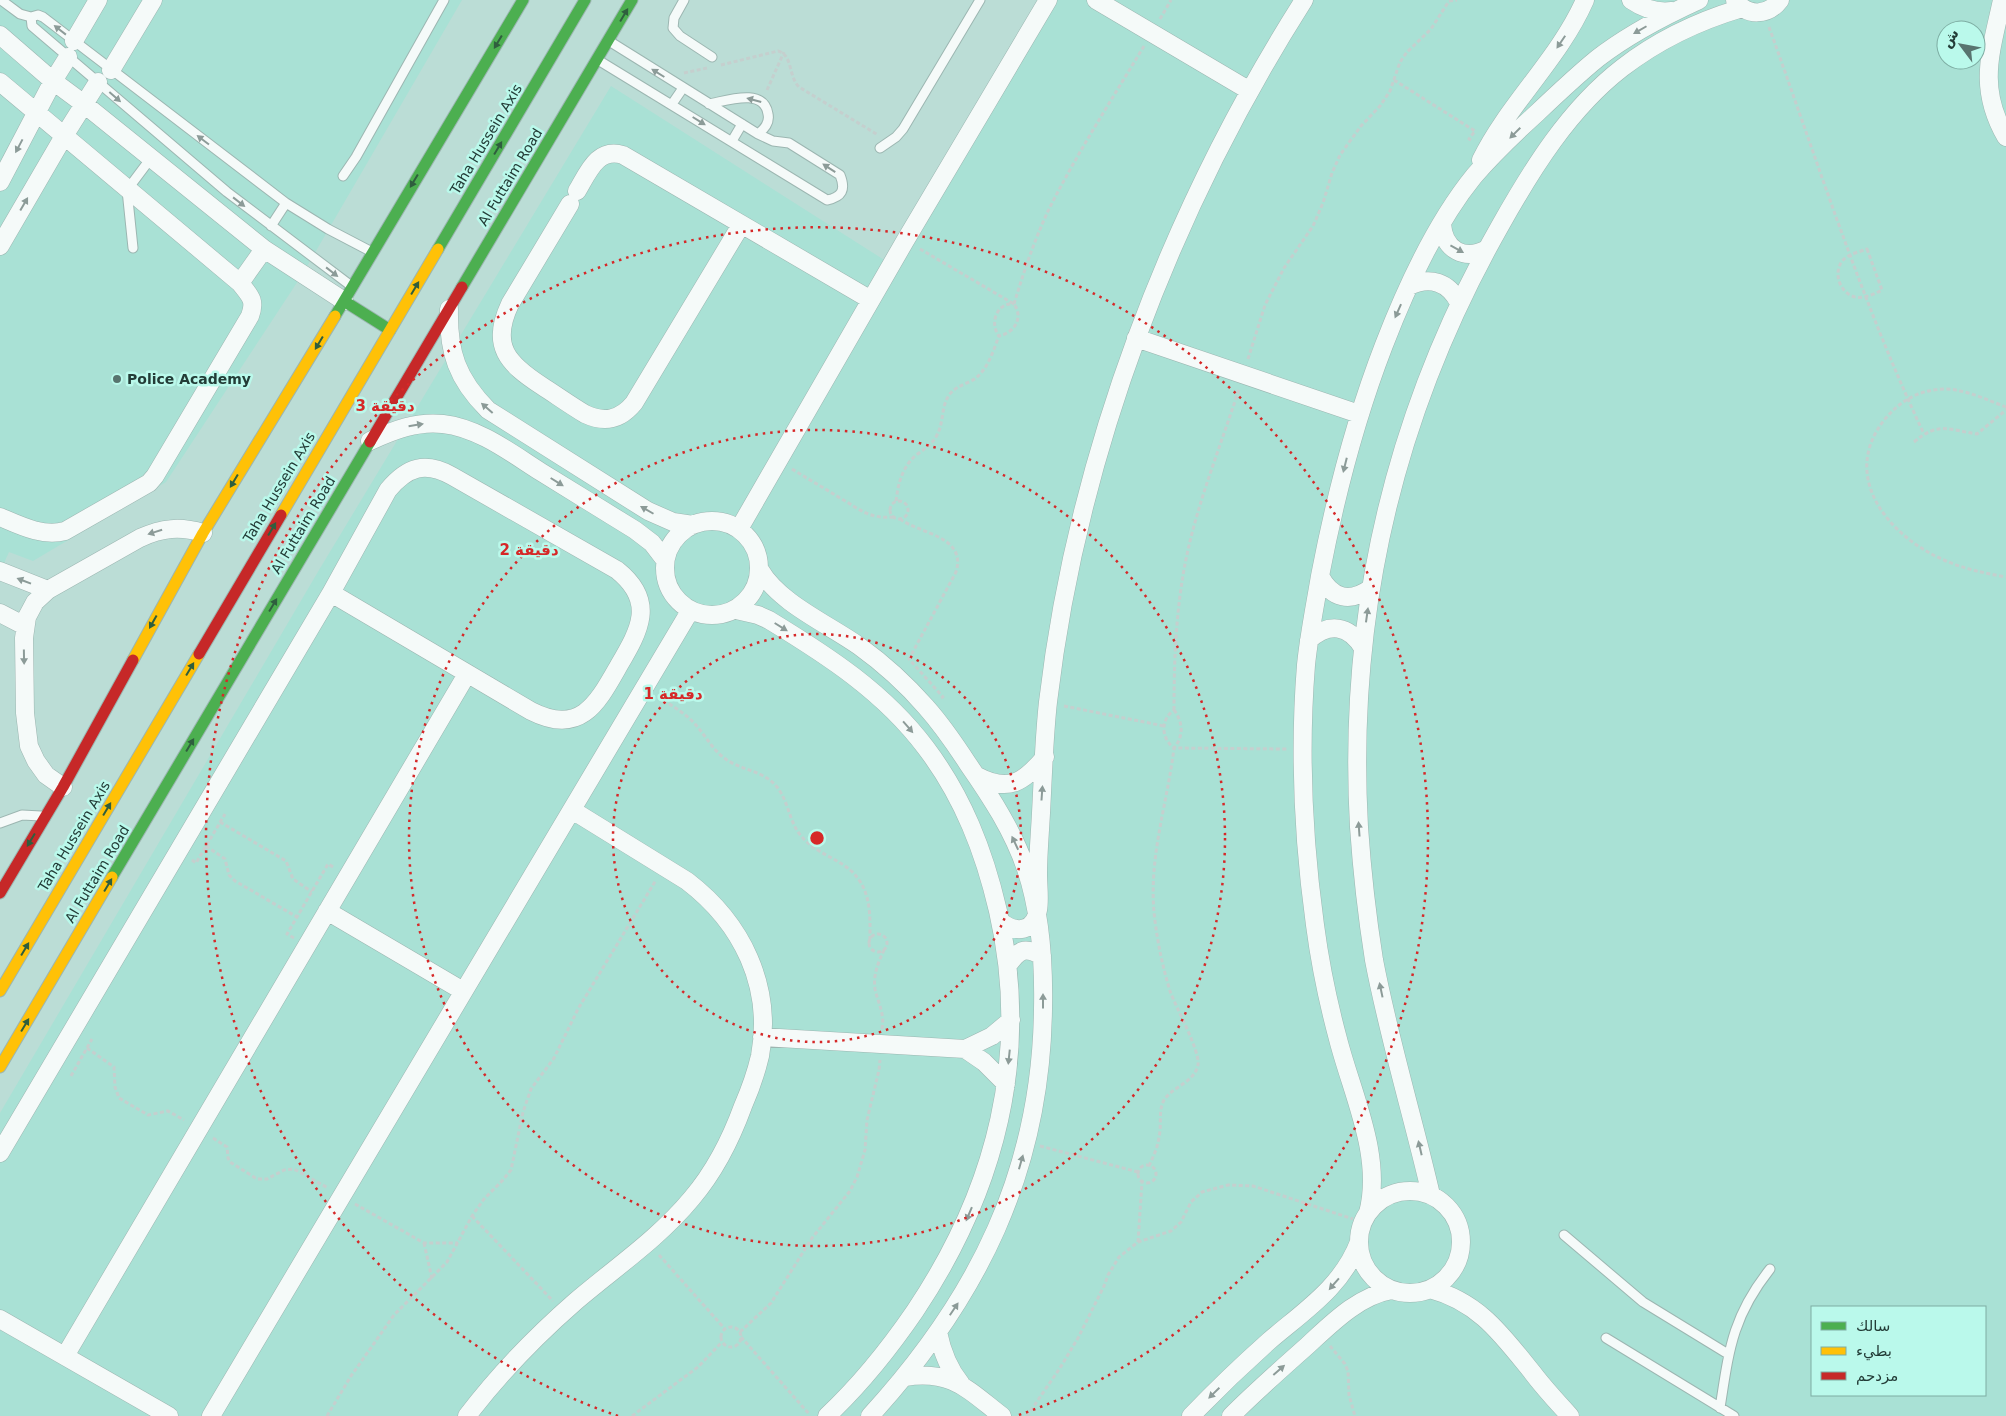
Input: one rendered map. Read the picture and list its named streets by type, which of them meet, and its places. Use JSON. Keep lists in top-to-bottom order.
{
  "streets": {
    "main road": ["Taha Hussein Axis", "Al Futtaim Road"]
  },
  "places": ["Police Academy"],
  "legend": ["سالك", "بطيء", "مزدحم"],
  "north": "top left",
  "rings": ["3 دقيقة", "2 دقيقة", "1 دقيقة"]
}
